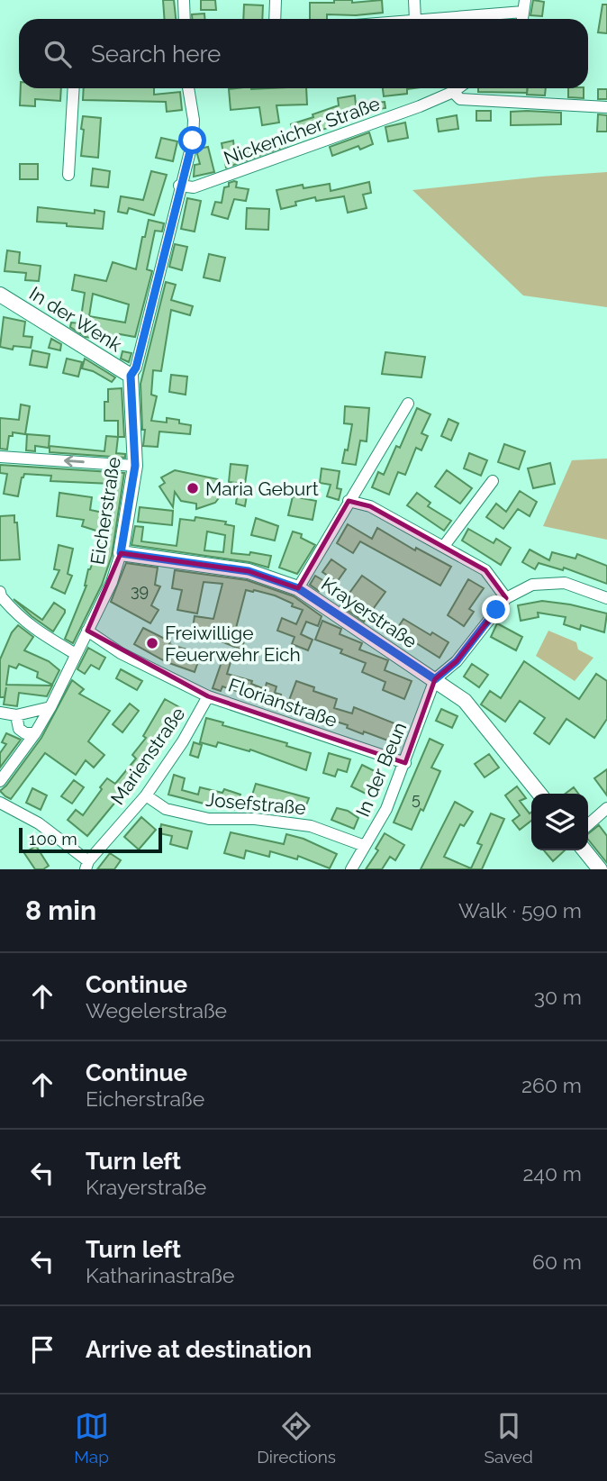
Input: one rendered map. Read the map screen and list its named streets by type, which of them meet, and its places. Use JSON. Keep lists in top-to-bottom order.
{
  "streets": {
    "street": [
      "Nickenicher Straße",
      "In der Wenk",
      "Eicherstraße",
      "Krayerstraße",
      "Florianstraße",
      "Marienstraße",
      "In der Beun",
      "Josefstraße"
    ]
  },
  "crossings": [
    ["Nickenicher Straße", "Eicherstraße"],
    ["In der Wenk", "Eicherstraße"],
    ["Eicherstraße", "Krayerstraße"],
    ["Eicherstraße", "Florianstraße"],
    ["Krayerstraße", "In der Beun"],
    ["Florianstraße", "Marienstraße"],
    ["Florianstraße", "In der Beun"],
    ["Marienstraße", "Josefstraße"],
    ["In der Beun", "Josefstraße"]
  ],
  "places": ["Maria Geburt", "Freiwillige Feuerwehr Eich"],
  "house_numbers": ["39", "5"],
  "scale_bar": "100 m",
  "page": {
    "search": "Search here",
    "scale": "100 m",
    "heading": ["8 min", "Walk · 590 m"],
    "list": [
      ["Continue", "Wegelerstraße", "30 m"],
      ["Continue", "Eicherstraße", "260 m"],
      ["Turn left", "Krayerstraße", "240 m"],
      ["Turn left", "Katharinastraße", "60 m"],
      "Arrive at destination"
    ],
    "nav": ["Map", "Directions", "Saved"]
  }
}
